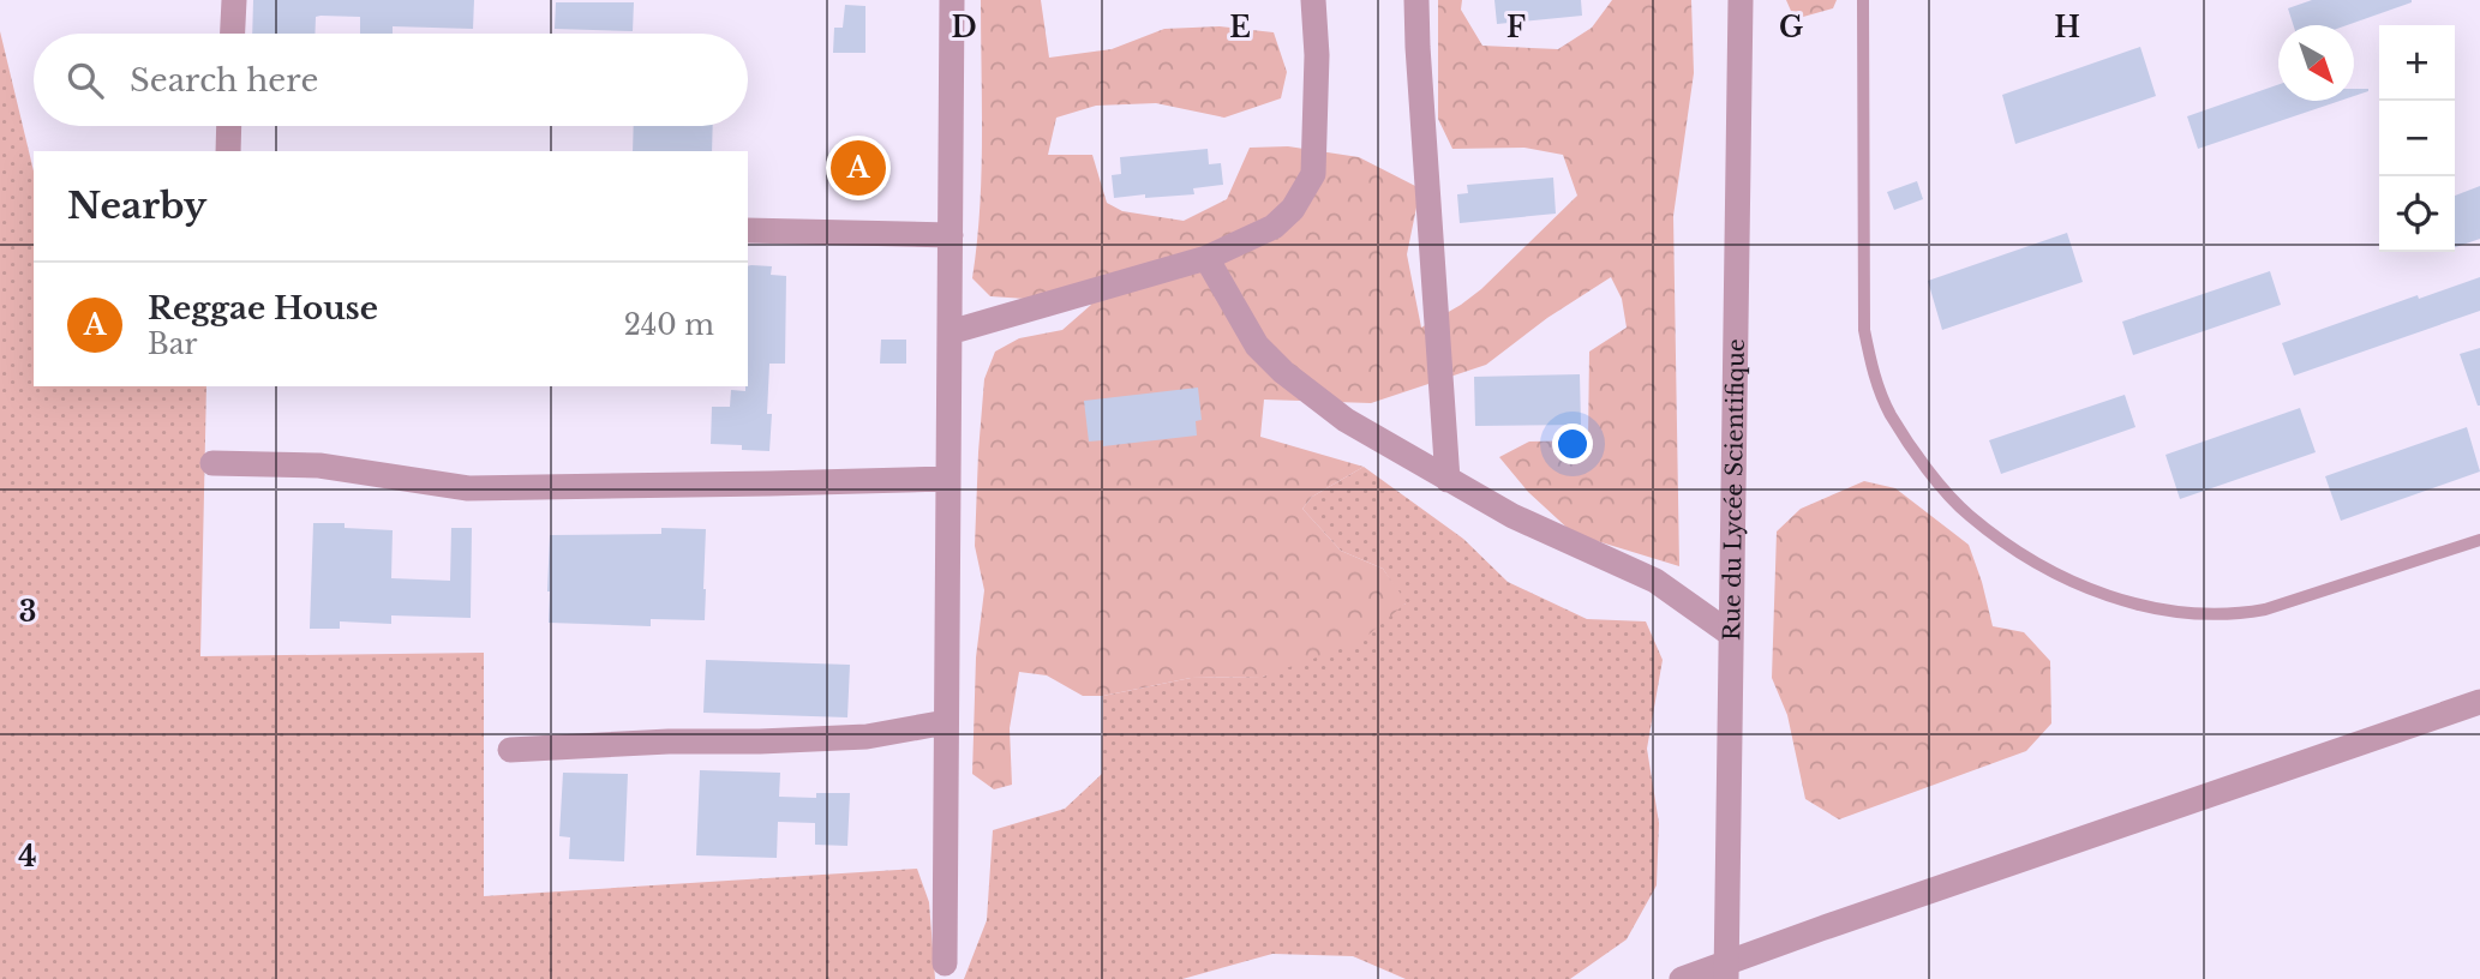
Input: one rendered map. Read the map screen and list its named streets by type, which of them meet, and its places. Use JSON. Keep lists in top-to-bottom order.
{
  "streets": {
    "street": ["Rue du Lycée Scientifique"]
  },
  "north": "bottom right",
  "page": {
    "map_buttons": ["+", "−"],
    "search": "Search here",
    "pins": "A",
    "heading": "Nearby",
    "list": [
      {
        "mark": "A",
        "name": "Reggae House",
        "note": "Bar",
        "value": "240 m"
      }
    ]
  },
  "grid": {
    "columns": [
      "D",
      "E",
      "F",
      "G",
      "H"
    ],
    "rows": ["3", "4"]
  }
}
